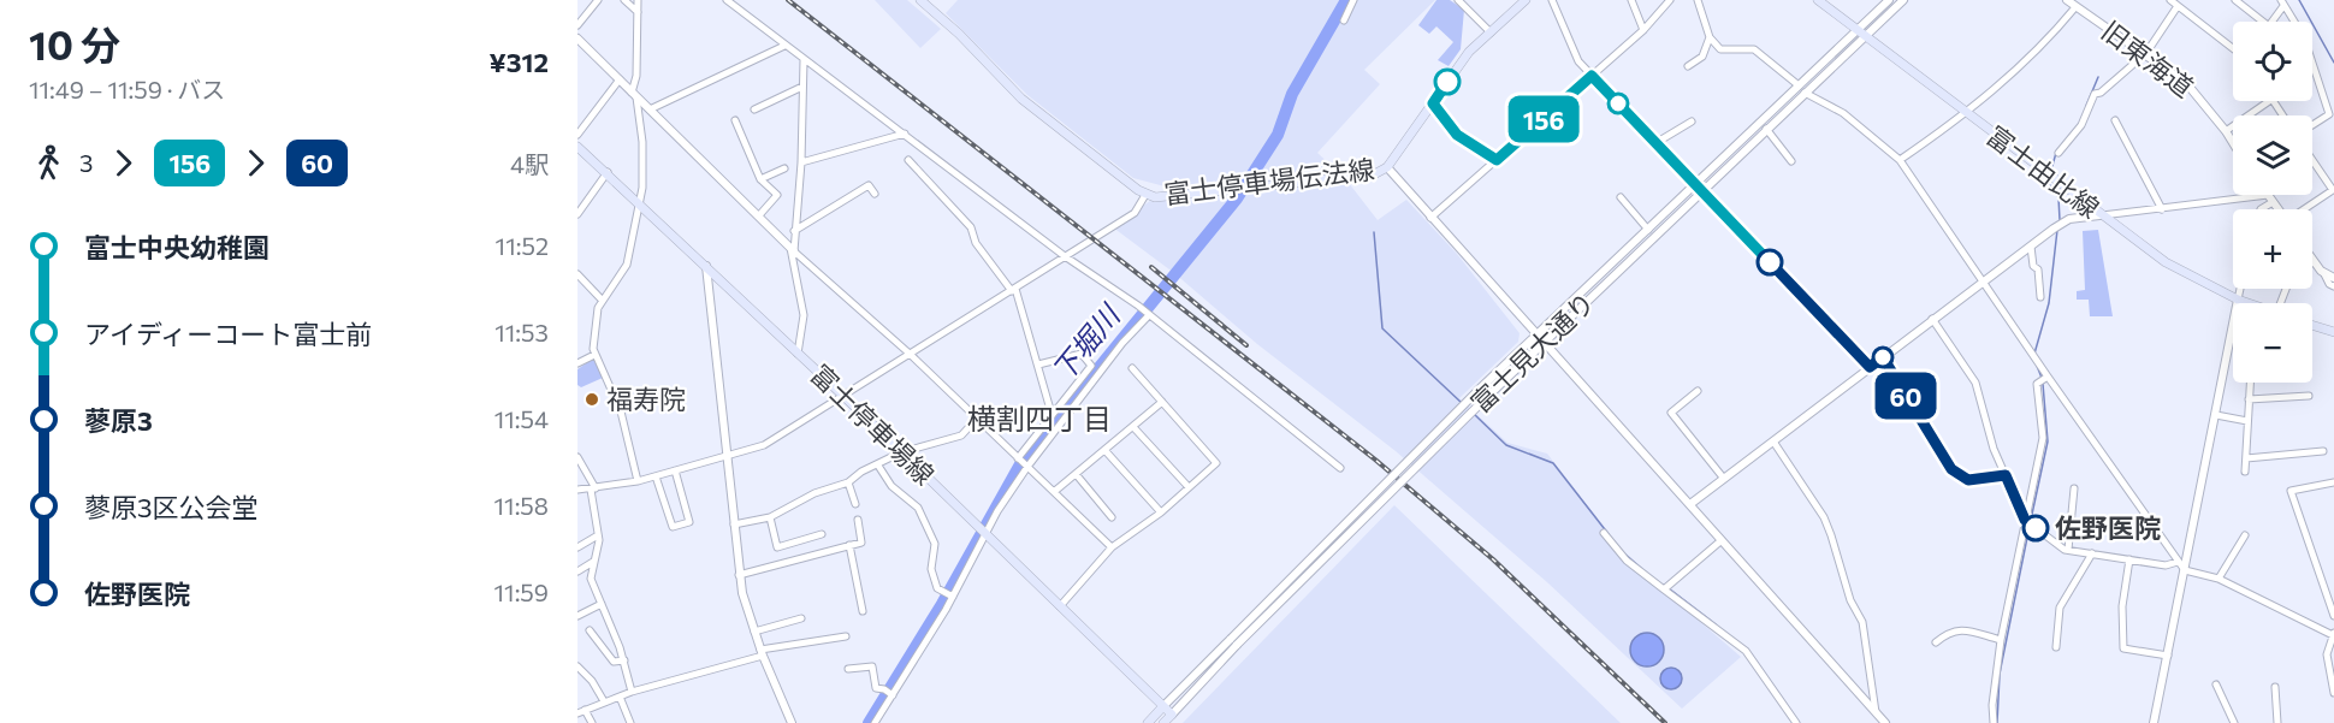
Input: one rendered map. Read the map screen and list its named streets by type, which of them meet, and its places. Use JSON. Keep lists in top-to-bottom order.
{
  "streets": {
    "main road": ["富士由比線", "富士停車場伝法線", "富士停車場線"],
    "street": ["旧東海道", "富士見大通り"]
  },
  "crossings": [
    ["富士由比線", "富士見大通り"],
    ["富士見大通り", "富士停車場線"]
  ],
  "districts": ["横割四丁目"],
  "water": ["下堀川"],
  "places": ["福寿院", "佐野医院"],
  "lines": ["bus line 156", "bus line 60"],
  "page": {
    "heading": ["10 分", "11:49 – 11:59 · バス", "¥312"],
    "on_map": ["156", "60"],
    "map_buttons": ["+", "−"],
    "legs": [
      "3",
      "156",
      "60",
      "4駅"
    ],
    "list": [
      {
        "name": "富士中央幼稚園",
        "value": "11:52"
      },
      {
        "name": "アイディーコート富士前",
        "value": "11:53"
      },
      {
        "name": "蓼原3",
        "value": "11:54"
      },
      {
        "name": "蓼原3区公会堂",
        "value": "11:58"
      },
      {
        "name": "佐野医院",
        "value": "11:59"
      }
    ]
  }
}
